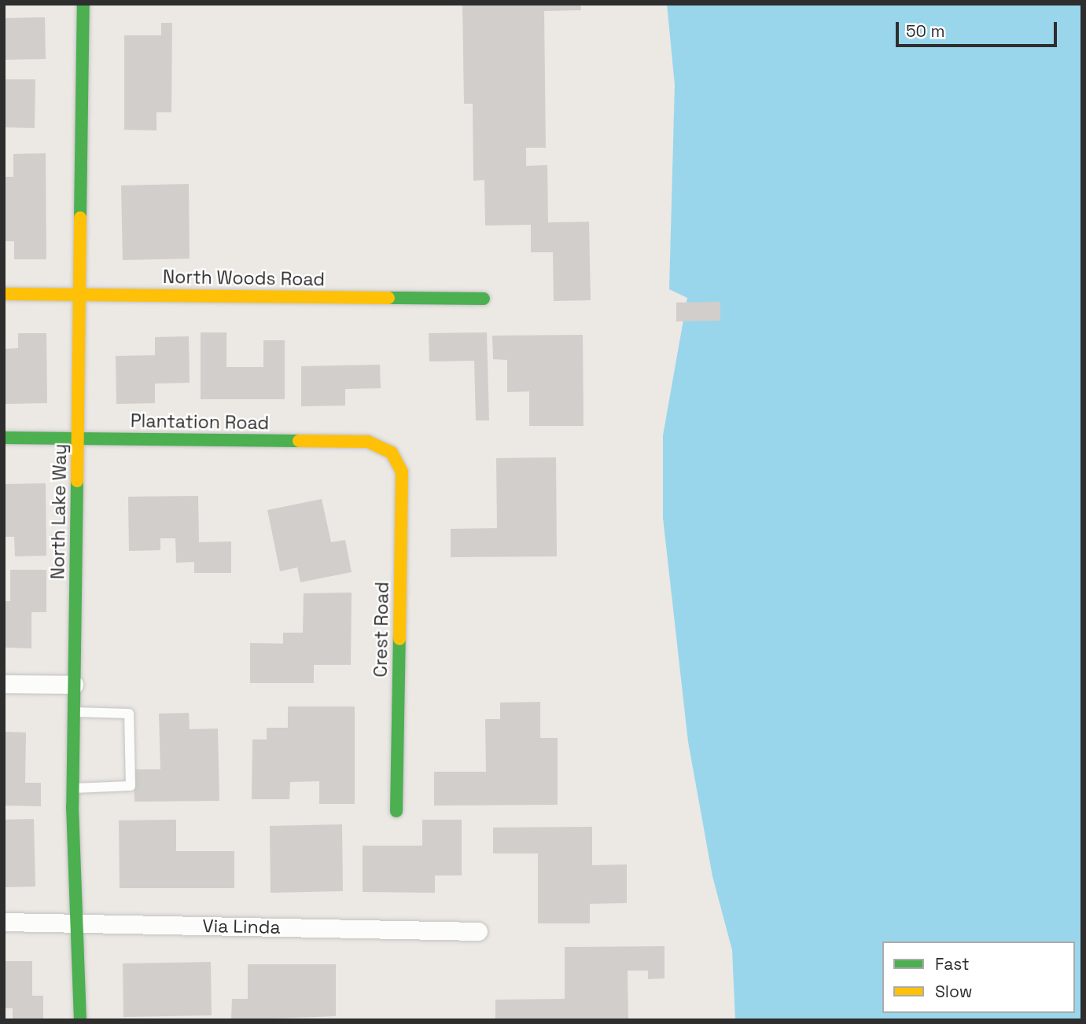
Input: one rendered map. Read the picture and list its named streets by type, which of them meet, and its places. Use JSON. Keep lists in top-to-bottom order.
{
  "streets": {
    "street": [
      "North Woods Road",
      "Plantation Road",
      "North Lake Way",
      "Crest Road",
      "Via Linda"
    ]
  },
  "crossings": [
    ["North Woods Road", "North Lake Way"],
    ["Plantation Road", "North Lake Way"],
    ["Plantation Road", "Crest Road"],
    ["North Lake Way", "Via Linda"]
  ],
  "legend": ["Fast", "Slow"],
  "scale_bar": "50 m"
}
